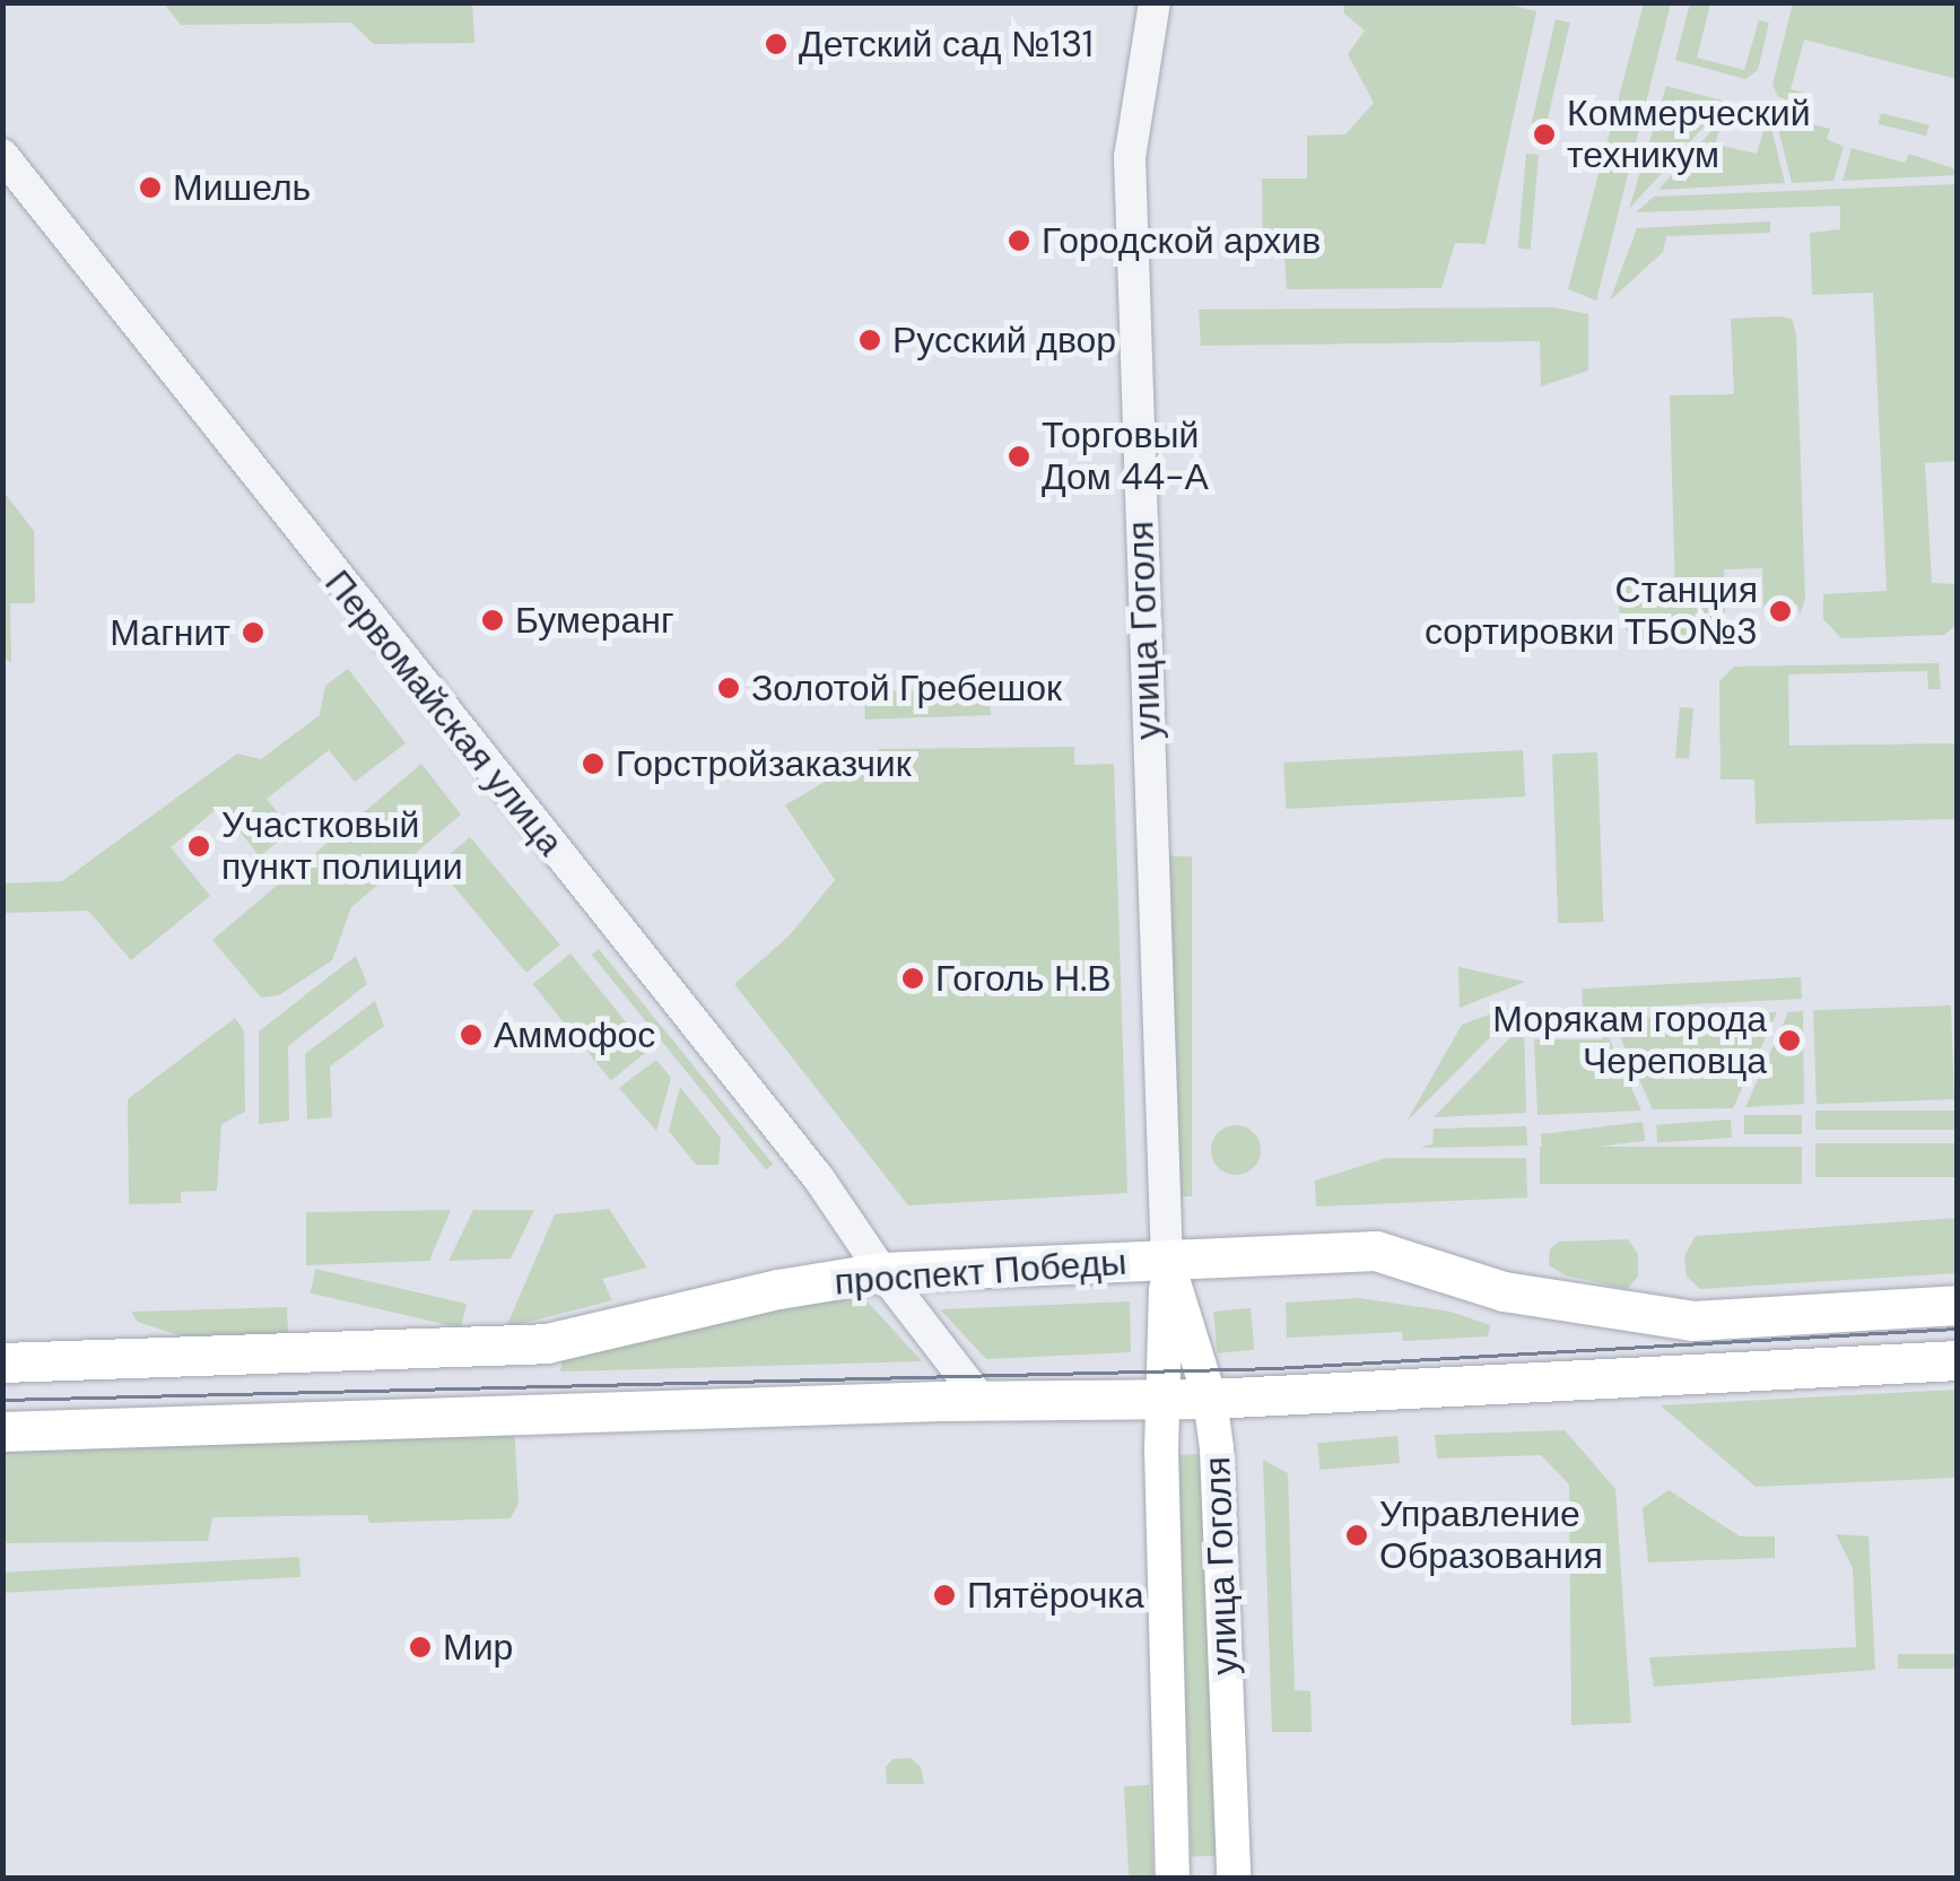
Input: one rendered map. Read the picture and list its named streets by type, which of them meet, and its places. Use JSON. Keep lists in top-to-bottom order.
{
  "streets": {
    "main road": ["улица Гоголя", "проспект Победы"],
    "street": ["Первомайская улица"]
  },
  "crossings": [
    ["улица Гоголя", "проспект Победы"],
    ["Первомайская улица", "проспект Победы"]
  ],
  "places": [
    "Детский сад №131",
    "Коммерческий техникум",
    "Мишель",
    "Городской архив",
    "Русский двор",
    "Торговый Дом 44-А",
    "Станция сортировки ТБО№3",
    "Бумеранг",
    "Магнит",
    "Золотой Гребешок",
    "Горстройзаказчик",
    "Участковый пункт полиции",
    "Гоголь Н.В",
    "Аммофос",
    "Морякам города Череповца",
    "Управление Образования",
    "Пятёрочка",
    "Мир"
  ]
}
